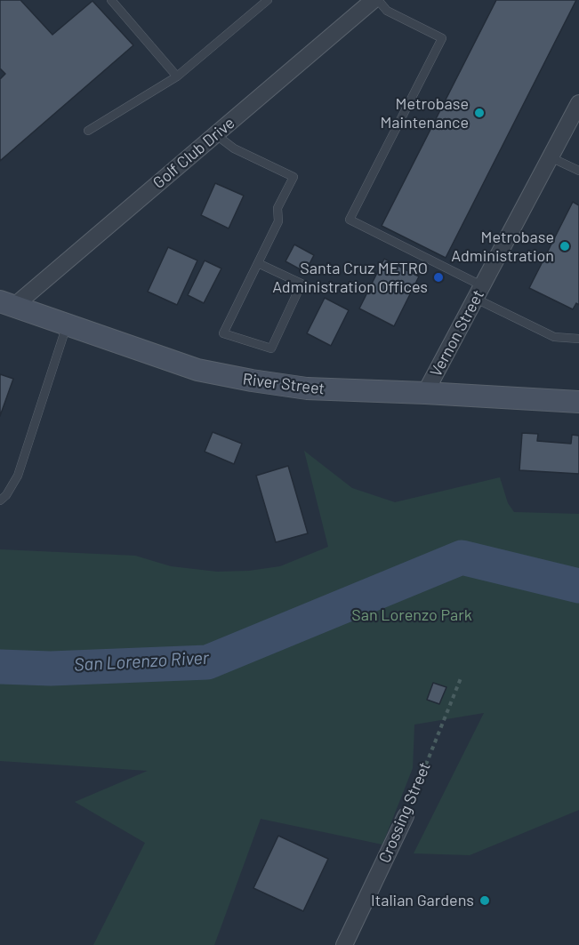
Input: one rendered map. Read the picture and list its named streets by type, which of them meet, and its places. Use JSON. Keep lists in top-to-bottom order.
{
  "streets": {
    "main road": ["River Street"],
    "street": ["Golf Club Drive", "Vernon Street", "Crossing Street"]
  },
  "crossings": [
    ["Golf Club Drive", "River Street"],
    ["Vernon Street", "River Street"]
  ],
  "water": ["San Lorenzo River"],
  "parks": ["San Lorenzo Park"],
  "places": [
    "Metrobase Maintenance",
    "Metrobase Administration",
    "Santa Cruz METRO Administration Offices",
    "Italian Gardens"
  ]
}
